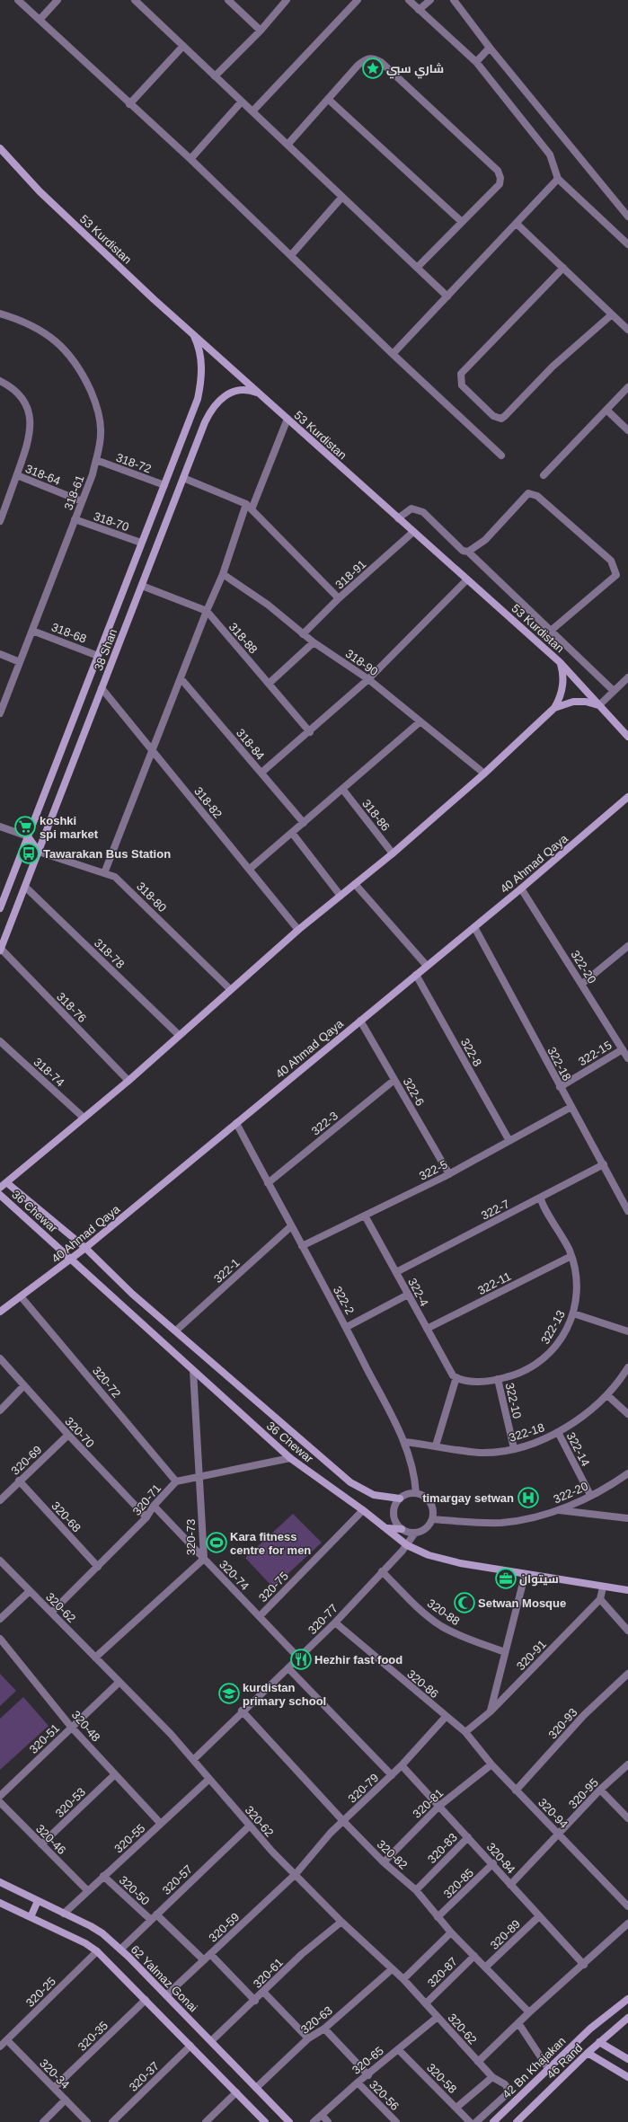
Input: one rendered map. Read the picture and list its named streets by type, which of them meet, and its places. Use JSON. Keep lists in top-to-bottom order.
{
  "streets": {
    "street": [
      "53 Kurdistan",
      "318-72",
      "318-64",
      "318-61",
      "318-70",
      "318-91",
      "318-68",
      "318-88",
      "38 Shan",
      "318-90",
      "318-84",
      "318-82",
      "318-86",
      "40 Ahmad Qaya",
      "318-80",
      "318-78",
      "322-20",
      "318-76",
      "322-8",
      "322-15",
      "322-18",
      "318-74",
      "322-6",
      "322-3",
      "322-5",
      "322-7",
      "36 Chewar",
      "322-1",
      "322-11",
      "322-4",
      "322-2",
      "322-13",
      "320-72",
      "322-10",
      "320-70",
      "322-14",
      "320-69",
      "320-71",
      "320-68",
      "320-73",
      "320-74",
      "320-75",
      "320-62",
      "320-88",
      "320-77",
      "320-91",
      "320-86",
      "320-93",
      "320-48",
      "320-51",
      "320-79",
      "320-95",
      "320-53",
      "320-81",
      "320-94",
      "320-55",
      "320-46",
      "320-83",
      "320-82",
      "320-84",
      "320-57",
      "320-85",
      "320-50",
      "320-59",
      "320-89",
      "320-87",
      "320-61",
      "62 Yalmaz Gonai",
      "320-25",
      "320-63",
      "320-35",
      "320-65",
      "46 Rand",
      "42 Bn Khajakan",
      "320-34",
      "320-37",
      "320-58",
      "320-56"
    ]
  },
  "crossings": [
    ["53 Kurdistan", "318-91"],
    ["53 Kurdistan", "38 Shan"],
    ["318-72", "318-61"],
    ["318-72", "38 Shan"],
    ["318-64", "318-61"],
    ["318-61", "318-70"],
    ["318-61", "318-68"],
    ["318-70", "38 Shan"],
    ["318-91", "318-90"],
    ["318-68", "38 Shan"],
    ["318-88", "38 Shan"],
    ["38 Shan", "318-82"],
    ["38 Shan", "318-80"],
    ["38 Shan", "318-78"],
    ["38 Shan", "318-76"],
    ["40 Ahmad Qaya", "322-20"],
    ["40 Ahmad Qaya", "322-8"],
    ["40 Ahmad Qaya", "322-18"],
    ["40 Ahmad Qaya", "322-6"],
    ["40 Ahmad Qaya", "36 Chewar"],
    ["40 Ahmad Qaya", "322-2"],
    ["40 Ahmad Qaya", "320-72"],
    ["322-20", "322-15"],
    ["322-20", "322-2"],
    ["322-20", "322-14"],
    ["322-20", "320-77"],
    ["322-8", "322-5"],
    ["322-15", "322-18"],
    ["322-18", "322-5"],
    ["322-18", "322-7"],
    ["322-18", "322-2"],
    ["322-18", "322-10"],
    ["322-18", "322-14"],
    ["322-6", "322-3"],
    ["322-6", "322-5"],
    ["322-3", "322-2"],
    ["322-5", "322-4"],
    ["322-5", "322-2"],
    ["322-7", "322-4"],
    ["322-7", "322-13"],
    ["36 Chewar", "320-71"],
    ["36 Chewar", "320-73"],
    ["36 Chewar", "320-75"],
    ["36 Chewar", "320-77"],
    ["322-1", "322-2"],
    ["322-11", "322-4"],
    ["322-11", "322-13"],
    ["322-4", "322-13"],
    ["322-2", "320-77"],
    ["322-13", "322-10"],
    ["320-72", "320-71"],
    ["320-70", "320-69"],
    ["320-70", "320-71"],
    ["320-69", "320-68"],
    ["320-71", "320-68"],
    ["320-71", "320-73"],
    ["320-71", "320-74"],
    ["320-71", "320-62"],
    ["320-73", "320-74"],
    ["320-73", "320-62"],
    ["320-74", "320-75"],
    ["320-74", "320-77"],
    ["320-62", "320-77"],
    ["320-62", "320-51"],
    ["320-62", "320-79"],
    ["320-62", "320-55"],
    ["320-62", "320-57"],
    ["320-62", "320-59"],
    ["320-62", "320-87"],
    ["320-62", "320-61"],
    ["320-62", "320-63"],
    ["320-62", "320-65"],
    ["320-88", "320-77"],
    ["320-77", "320-86"],
    ["320-77", "320-82"],
    ["320-91", "320-86"],
    ["320-91", "320-94"],
    ["320-86", "320-79"],
    ["320-86", "320-94"],
    ["320-93", "320-94"],
    ["320-48", "320-51"],
    ["320-48", "320-53"],
    ["320-48", "320-55"],
    ["320-79", "320-82"],
    ["320-79", "320-84"],
    ["320-79", "320-59"],
    ["320-95", "320-94"],
    ["320-95", "320-84"],
    ["320-53", "320-46"],
    ["320-81", "320-94"],
    ["320-81", "320-82"],
    ["320-81", "320-84"],
    ["320-55", "320-46"],
    ["320-55", "320-50"],
    ["320-55", "62 Yalmaz Gonai"],
    ["320-83", "320-82"],
    ["320-83", "320-84"],
    ["320-82", "320-85"],
    ["320-82", "320-89"],
    ["320-82", "320-87"],
    ["320-84", "320-85"],
    ["320-84", "320-89"],
    ["320-57", "320-50"],
    ["320-57", "62 Yalmaz Gonai"],
    ["320-50", "320-59"],
    ["320-59", "62 Yalmaz Gonai"],
    ["320-61", "62 Yalmaz Gonai"],
    ["62 Yalmaz Gonai", "320-63"],
    ["320-25", "320-34"],
    ["320-35", "320-34"],
    ["320-65", "320-58"],
    ["320-65", "320-56"]
  ],
  "places": {
    "place": ["شاري سبي"],
    "supermarket": ["koshki spi market"],
    "bus stop": ["Tawarakan Bus Station"],
    "hospital": ["timargay setwan"],
    "sports": ["Kara fitness centre for men"],
    "office": ["سيتوان"],
    "mosque": ["Setwan Mosque"],
    "restaurant": ["Hezhir fast food"],
    "school or university": ["kurdistan primary school"]
  }
}
